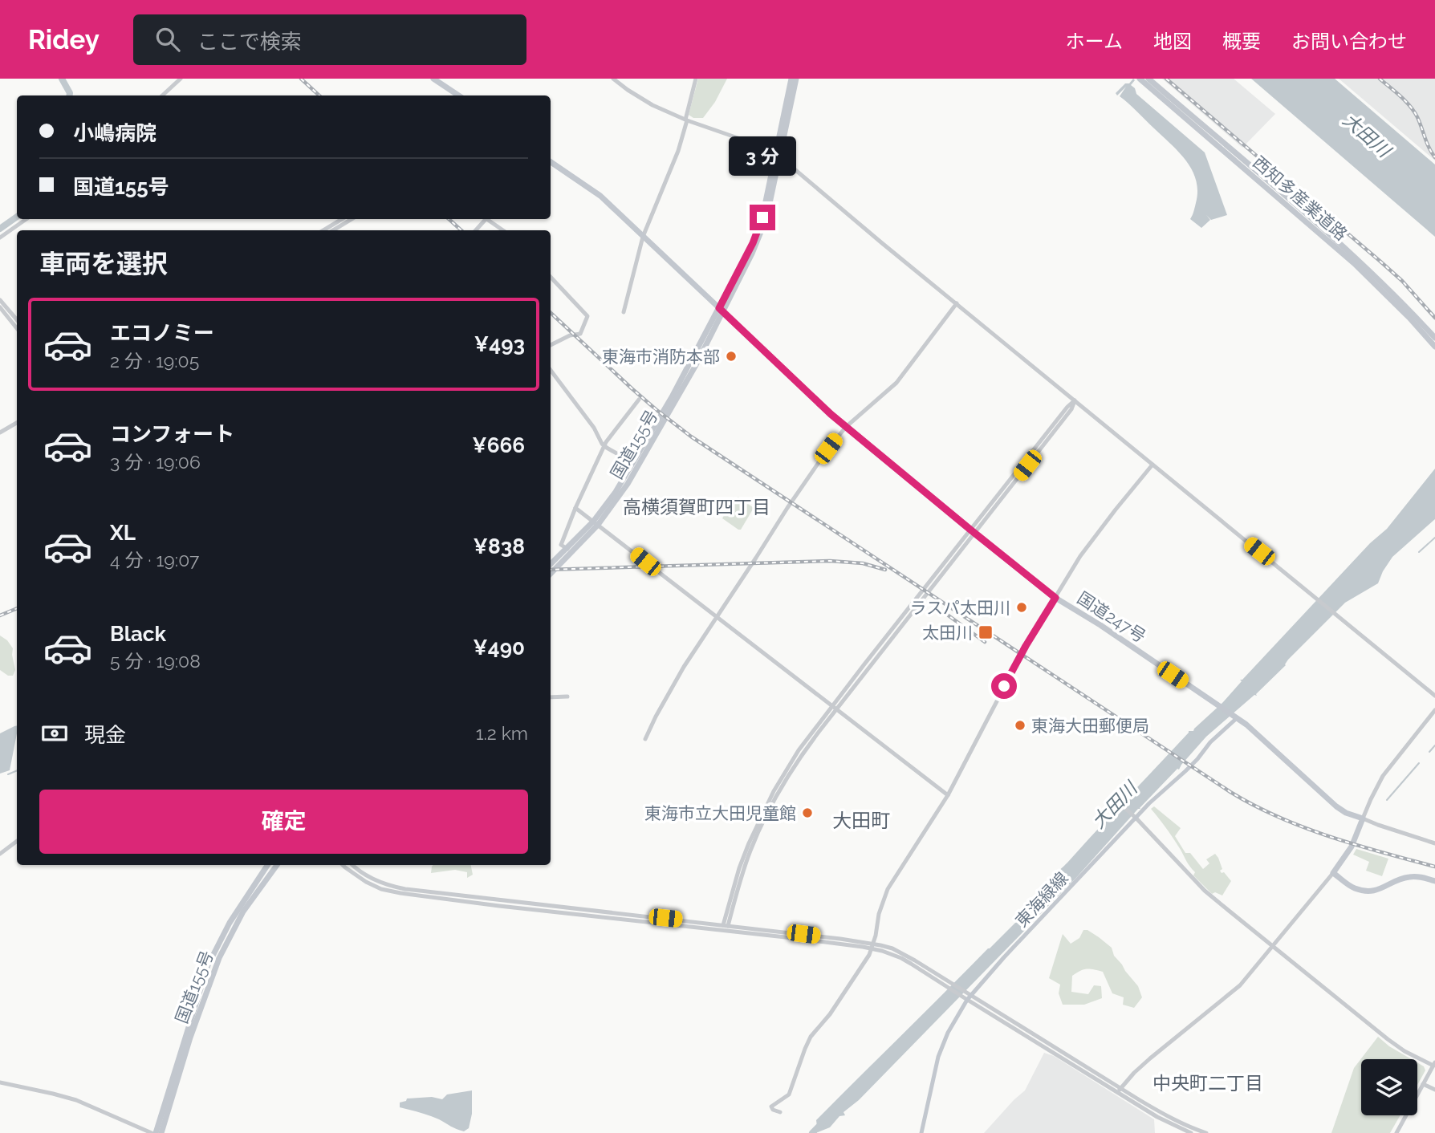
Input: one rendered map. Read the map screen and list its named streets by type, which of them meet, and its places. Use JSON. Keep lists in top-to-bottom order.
{
  "streets": {
    "highway": ["西知多産業道路", "国道155号", "国道247号"],
    "main road": ["東海緑線"]
  },
  "crossings": [
    ["国道155号", "国道247号"],
    ["国道247号", "東海緑線"]
  ],
  "districts": ["高横須賀町四丁目", "大田町", "中央町二丁目"],
  "water": ["大田川"],
  "places": {
    "other": [
      "東海市消防本部",
      "ラスパ太田川",
      "東海大田郵便局",
      "東海市立大田児童館"
    ],
    "transit": ["太田川"]
  },
  "page": {
    "header": "Ridey",
    "search": "ここで検索",
    "nav": [
      "ホーム",
      "地図",
      "概要",
      "お問い合わせ"
    ],
    "banner": ["小嶋病院", "国道155号"],
    "bubble": "3 分",
    "heading": "車両を選択",
    "list": [
      {
        "name": "エコノミー",
        "note": "2 分 · 19:05",
        "value": "¥493"
      },
      {
        "name": "コンフォート",
        "note": "3 分 · 19:06",
        "value": "¥666"
      },
      {
        "name": "XL",
        "note": "4 分 · 19:07",
        "value": "¥838"
      },
      {
        "name": "Black",
        "note": "5 分 · 19:08",
        "value": "¥490"
      }
    ],
    "pay": ["現金", "1.2 km"],
    "buttons": "確定"
  }
}
